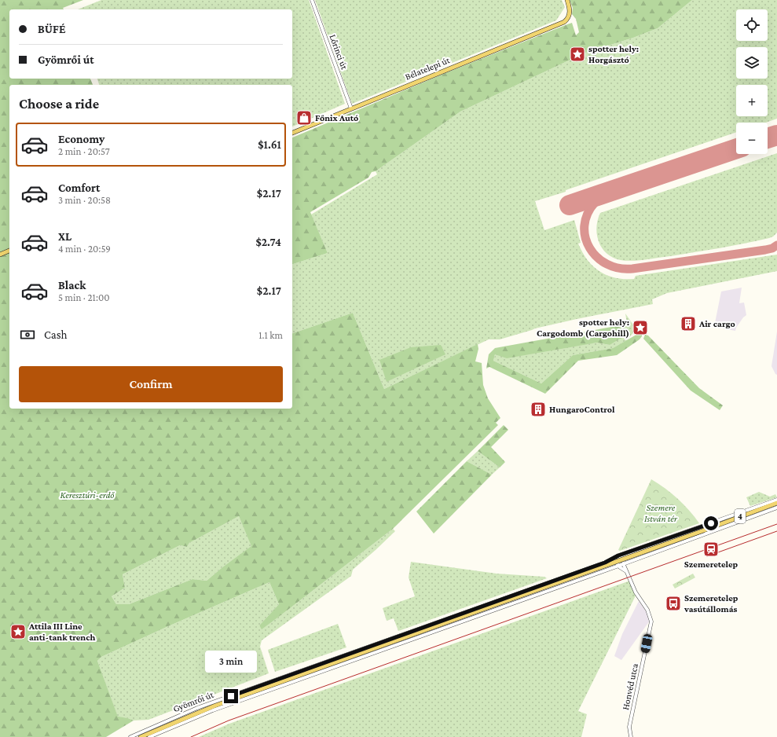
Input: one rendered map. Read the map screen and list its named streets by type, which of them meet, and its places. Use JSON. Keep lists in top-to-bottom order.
{
  "streets": {
    "main road": ["Bélatelepi út", "4"],
    "street": ["Lőrinci út", "Honvéd utca", "Gyömrői út"]
  },
  "crossings": [
    ["Lőrinci út", "Bélatelepi út"],
    ["Honvéd utca", "Gyömrői út"]
  ],
  "parks": ["Keresztúri-erdő", "Szemere István tér"],
  "places": {
    "place": ["spotter hely: Horgásztó", "spotter hely: Cargodomb (Cargohill)", "Attila III Line anti-tank trench"],
    "shop": ["Főnix Autó"],
    "building": ["Air cargo", "HungaroControl"],
    "station": ["Szemeretelep"],
    "bus stop": ["Szemeretelep vasútállomás"]
  },
  "page": {
    "map_buttons": ["+", "−"],
    "banner": ["BÜFÉ", "Gyömrői út"],
    "heading": "Choose a ride",
    "list": [
      {
        "name": "Economy",
        "note": "2 min · 20:57",
        "value": "$1.61"
      },
      {
        "name": "Comfort",
        "note": "3 min · 20:58",
        "value": "$2.17"
      },
      {
        "name": "XL",
        "note": "4 min · 20:59",
        "value": "$2.74"
      },
      {
        "name": "Black",
        "note": "5 min · 21:00",
        "value": "$2.17"
      }
    ],
    "pay": ["Cash", "1.1 km"],
    "buttons": "Confirm",
    "bubble": "3 min"
  }
}
